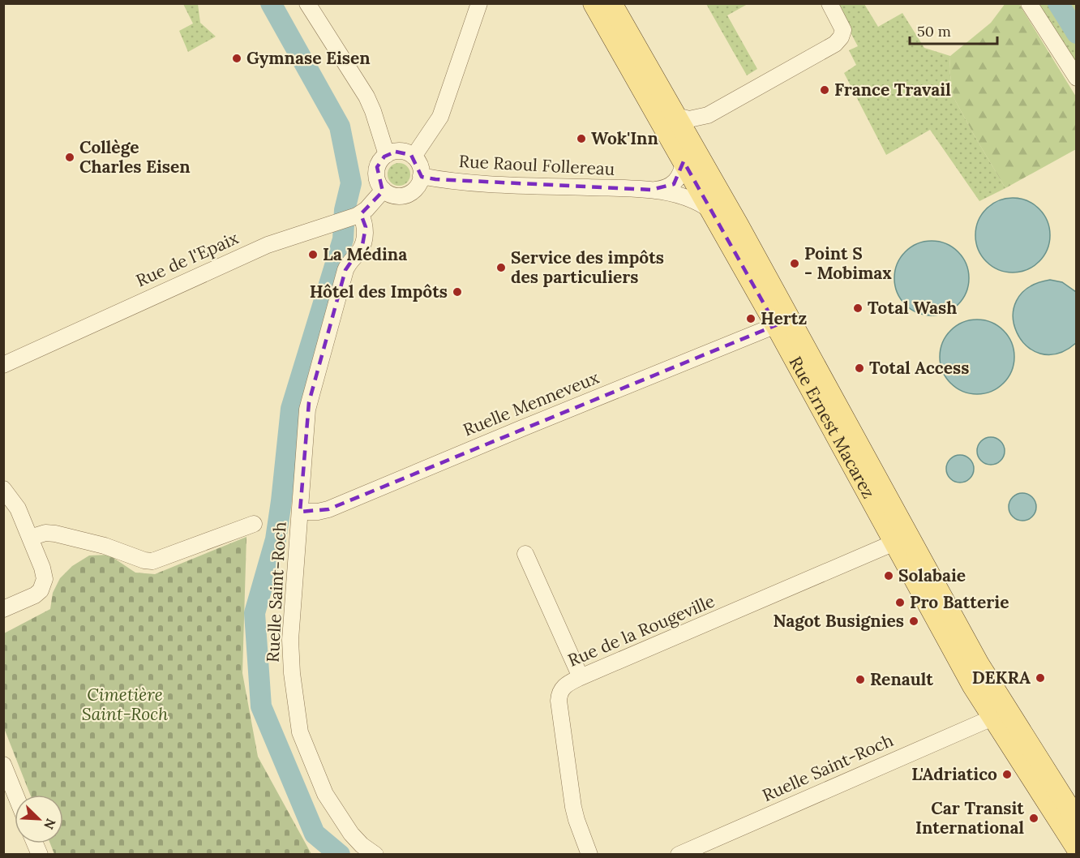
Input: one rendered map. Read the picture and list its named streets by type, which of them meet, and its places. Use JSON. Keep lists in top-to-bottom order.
{
  "streets": {
    "main road": ["Rue Ernest Macarez"],
    "street": [
      "Rue Raoul Follereau",
      "Rue de l'Epaix",
      "Ruelle Menneveux",
      "Ruelle Saint-Roch",
      "Rue de la Rougeville"
    ]
  },
  "crossings": [
    ["Rue Raoul Follereau", "Rue de l'Epaix"],
    ["Rue Raoul Follereau", "Rue Ernest Macarez"],
    ["Rue de l'Epaix", "Ruelle Saint-Roch"],
    ["Ruelle Menneveux", "Rue Ernest Macarez"],
    ["Ruelle Menneveux", "Ruelle Saint-Roch"],
    ["Rue Ernest Macarez", "Ruelle Saint-Roch"],
    ["Rue Ernest Macarez", "Rue de la Rougeville"]
  ],
  "parks": ["Cimetière Saint-Roch"],
  "places": [
    "Gymnase Eisen",
    "France Travail",
    "Wok'Inn",
    "Collège Charles Eisen",
    "La Médina",
    "Point S - Mobimax",
    "Service des impôts des particuliers",
    "Hôtel des Impôts",
    "Total Wash",
    "Hertz",
    "Total Access",
    "Solabaie",
    "Pro Batterie",
    "Nagot Busignies",
    "DEKRA",
    "Renault",
    "L'Adriatico",
    "Car Transit International"
  ],
  "scale_bar": "50 m",
  "north": "bottom right"
}
